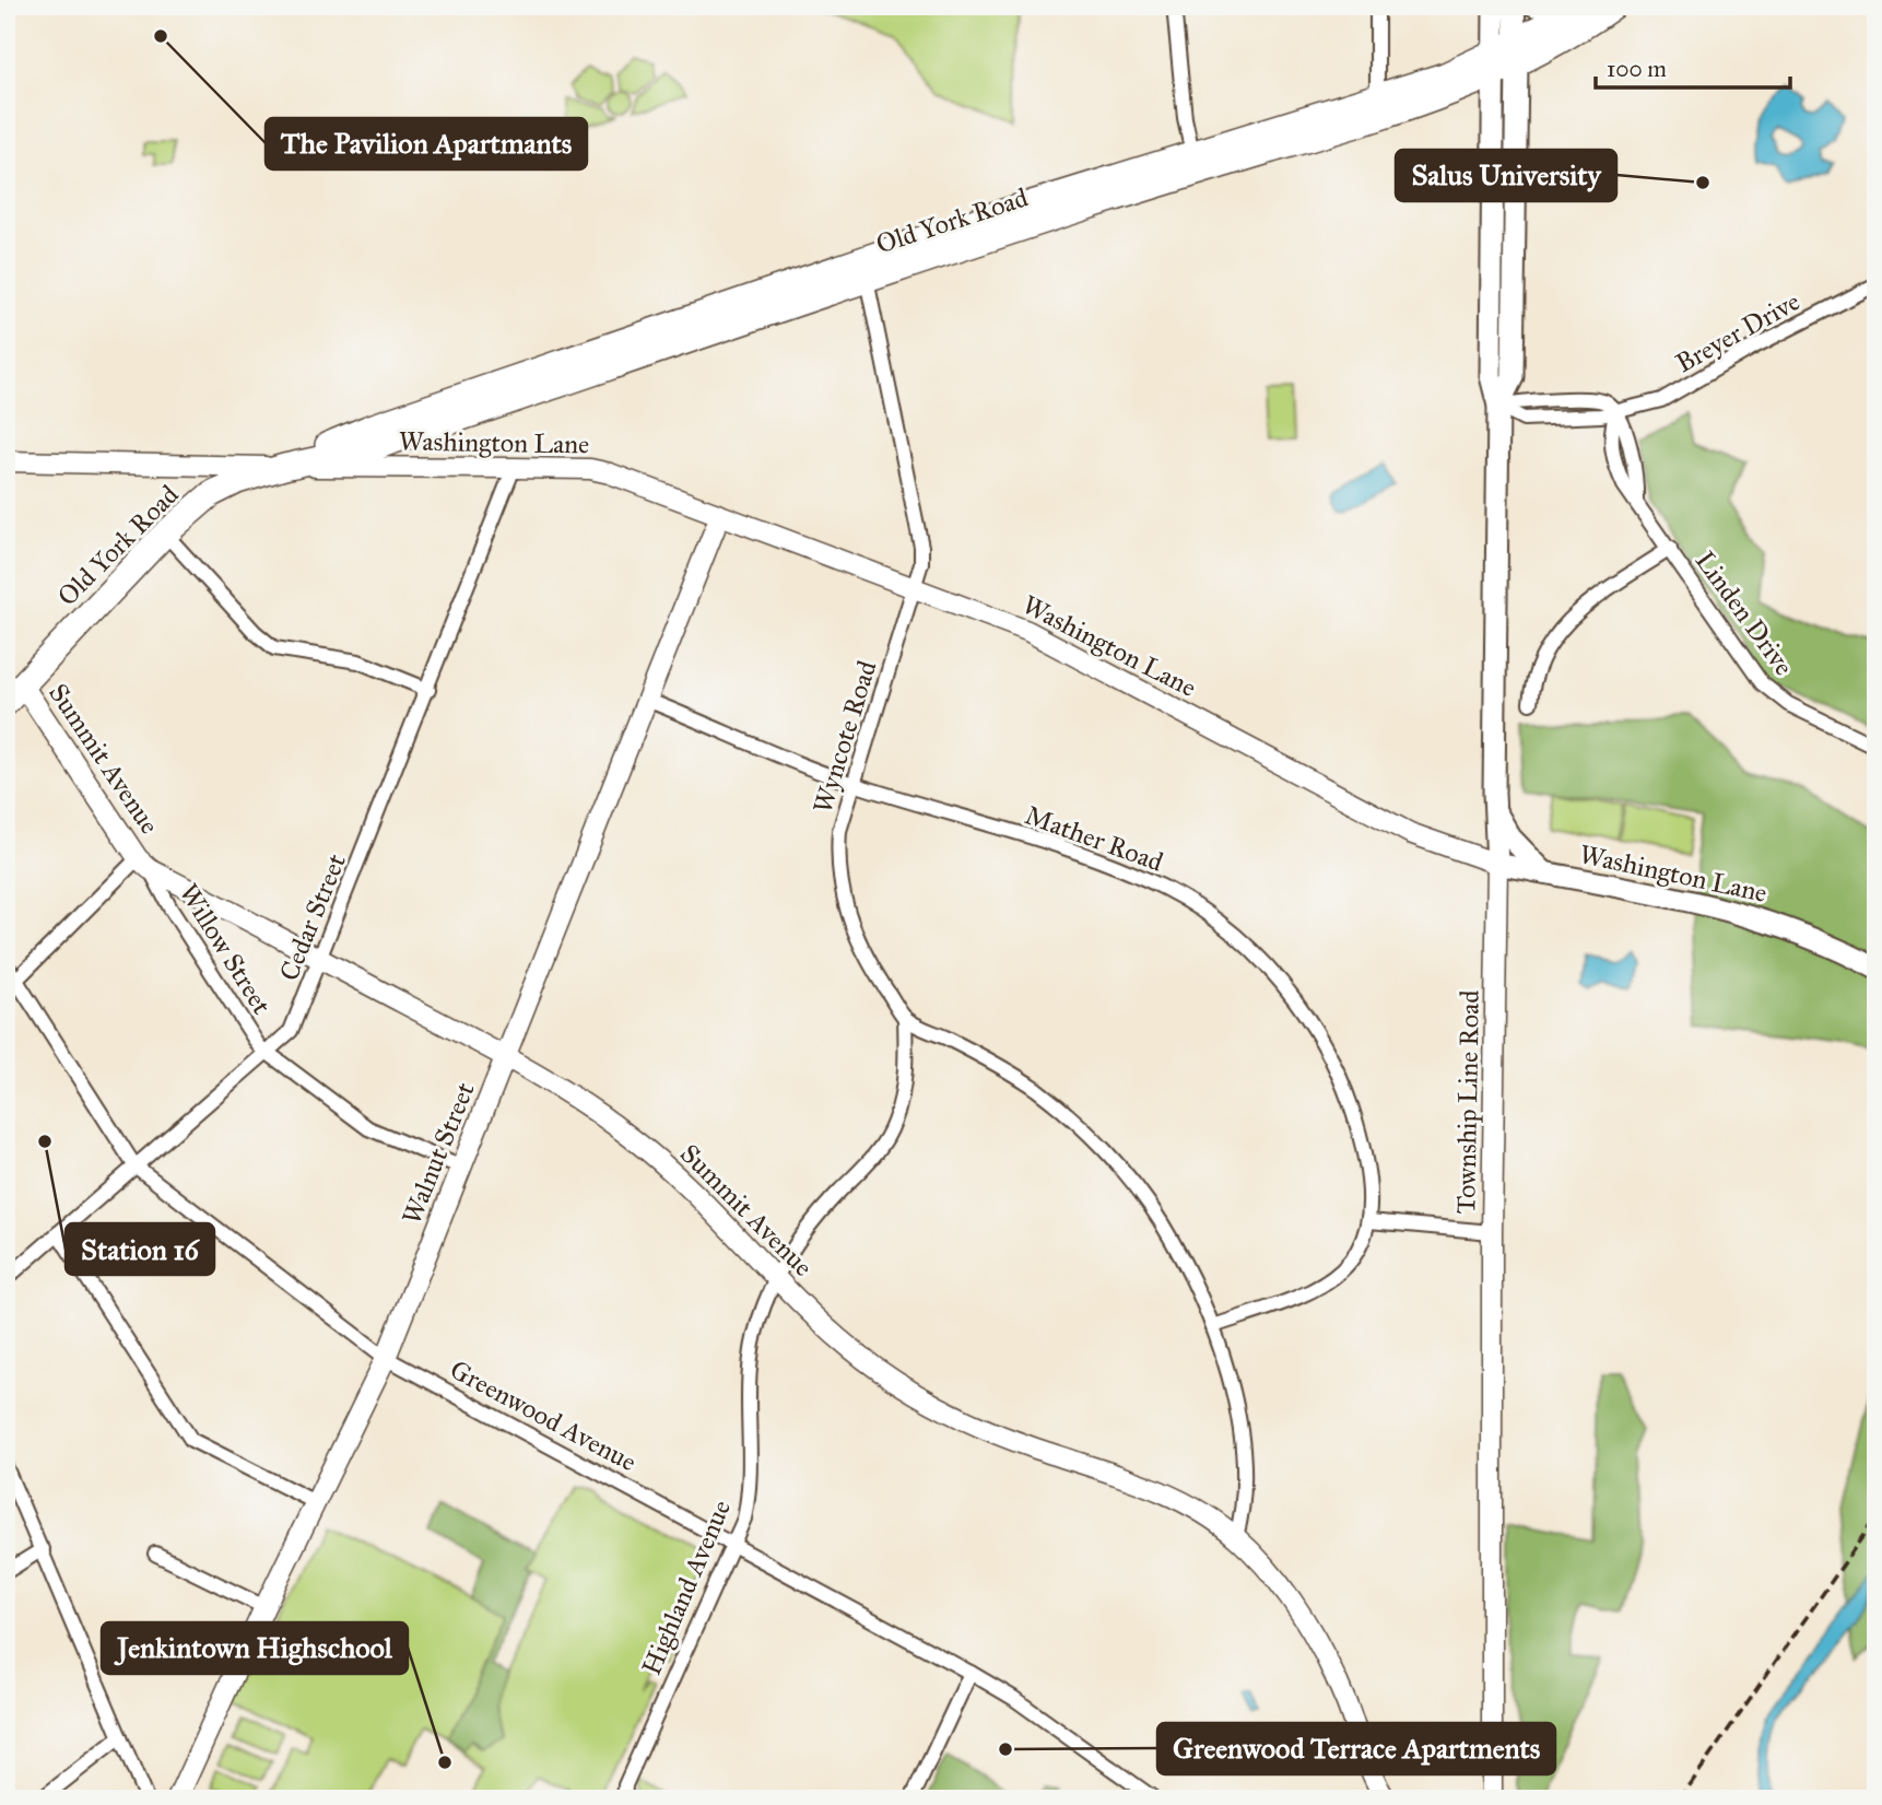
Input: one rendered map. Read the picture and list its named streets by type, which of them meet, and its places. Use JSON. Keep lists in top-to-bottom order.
{
  "streets": {
    "highway": ["Old York Road"],
    "main road": ["Washington Lane", "Township Line Road"],
    "street": [
      "Breyer Drive",
      "Linden Drive",
      "Wyncote Road",
      "Summit Avenue",
      "Mather Road",
      "Cedar Street",
      "Willow Street",
      "Walnut Street",
      "Greenwood Avenue",
      "Highland Avenue"
    ]
  },
  "crossings": [
    ["Old York Road", "Washington Lane"],
    ["Old York Road", "Wyncote Road"],
    ["Old York Road", "Summit Avenue"],
    ["Old York Road", "Township Line Road"],
    ["Breyer Drive", "Linden Drive"],
    ["Breyer Drive", "Township Line Road"],
    ["Washington Lane", "Wyncote Road"],
    ["Washington Lane", "Cedar Street"],
    ["Washington Lane", "Township Line Road"],
    ["Washington Lane", "Walnut Street"],
    ["Wyncote Road", "Mather Road"],
    ["Wyncote Road", "Highland Avenue"],
    ["Summit Avenue", "Cedar Street"],
    ["Summit Avenue", "Willow Street"],
    ["Summit Avenue", "Walnut Street"],
    ["Summit Avenue", "Highland Avenue"],
    ["Mather Road", "Walnut Street"],
    ["Cedar Street", "Willow Street"],
    ["Cedar Street", "Greenwood Avenue"],
    ["Willow Street", "Walnut Street"],
    ["Walnut Street", "Greenwood Avenue"],
    ["Greenwood Avenue", "Highland Avenue"]
  ],
  "places": [
    "The Pavilion Apartmants",
    "Salus University",
    "Station 16",
    "Greenwood Terrace Apartments",
    "Jenkintown Highschool"
  ],
  "scale_bar": "100 m"
}
